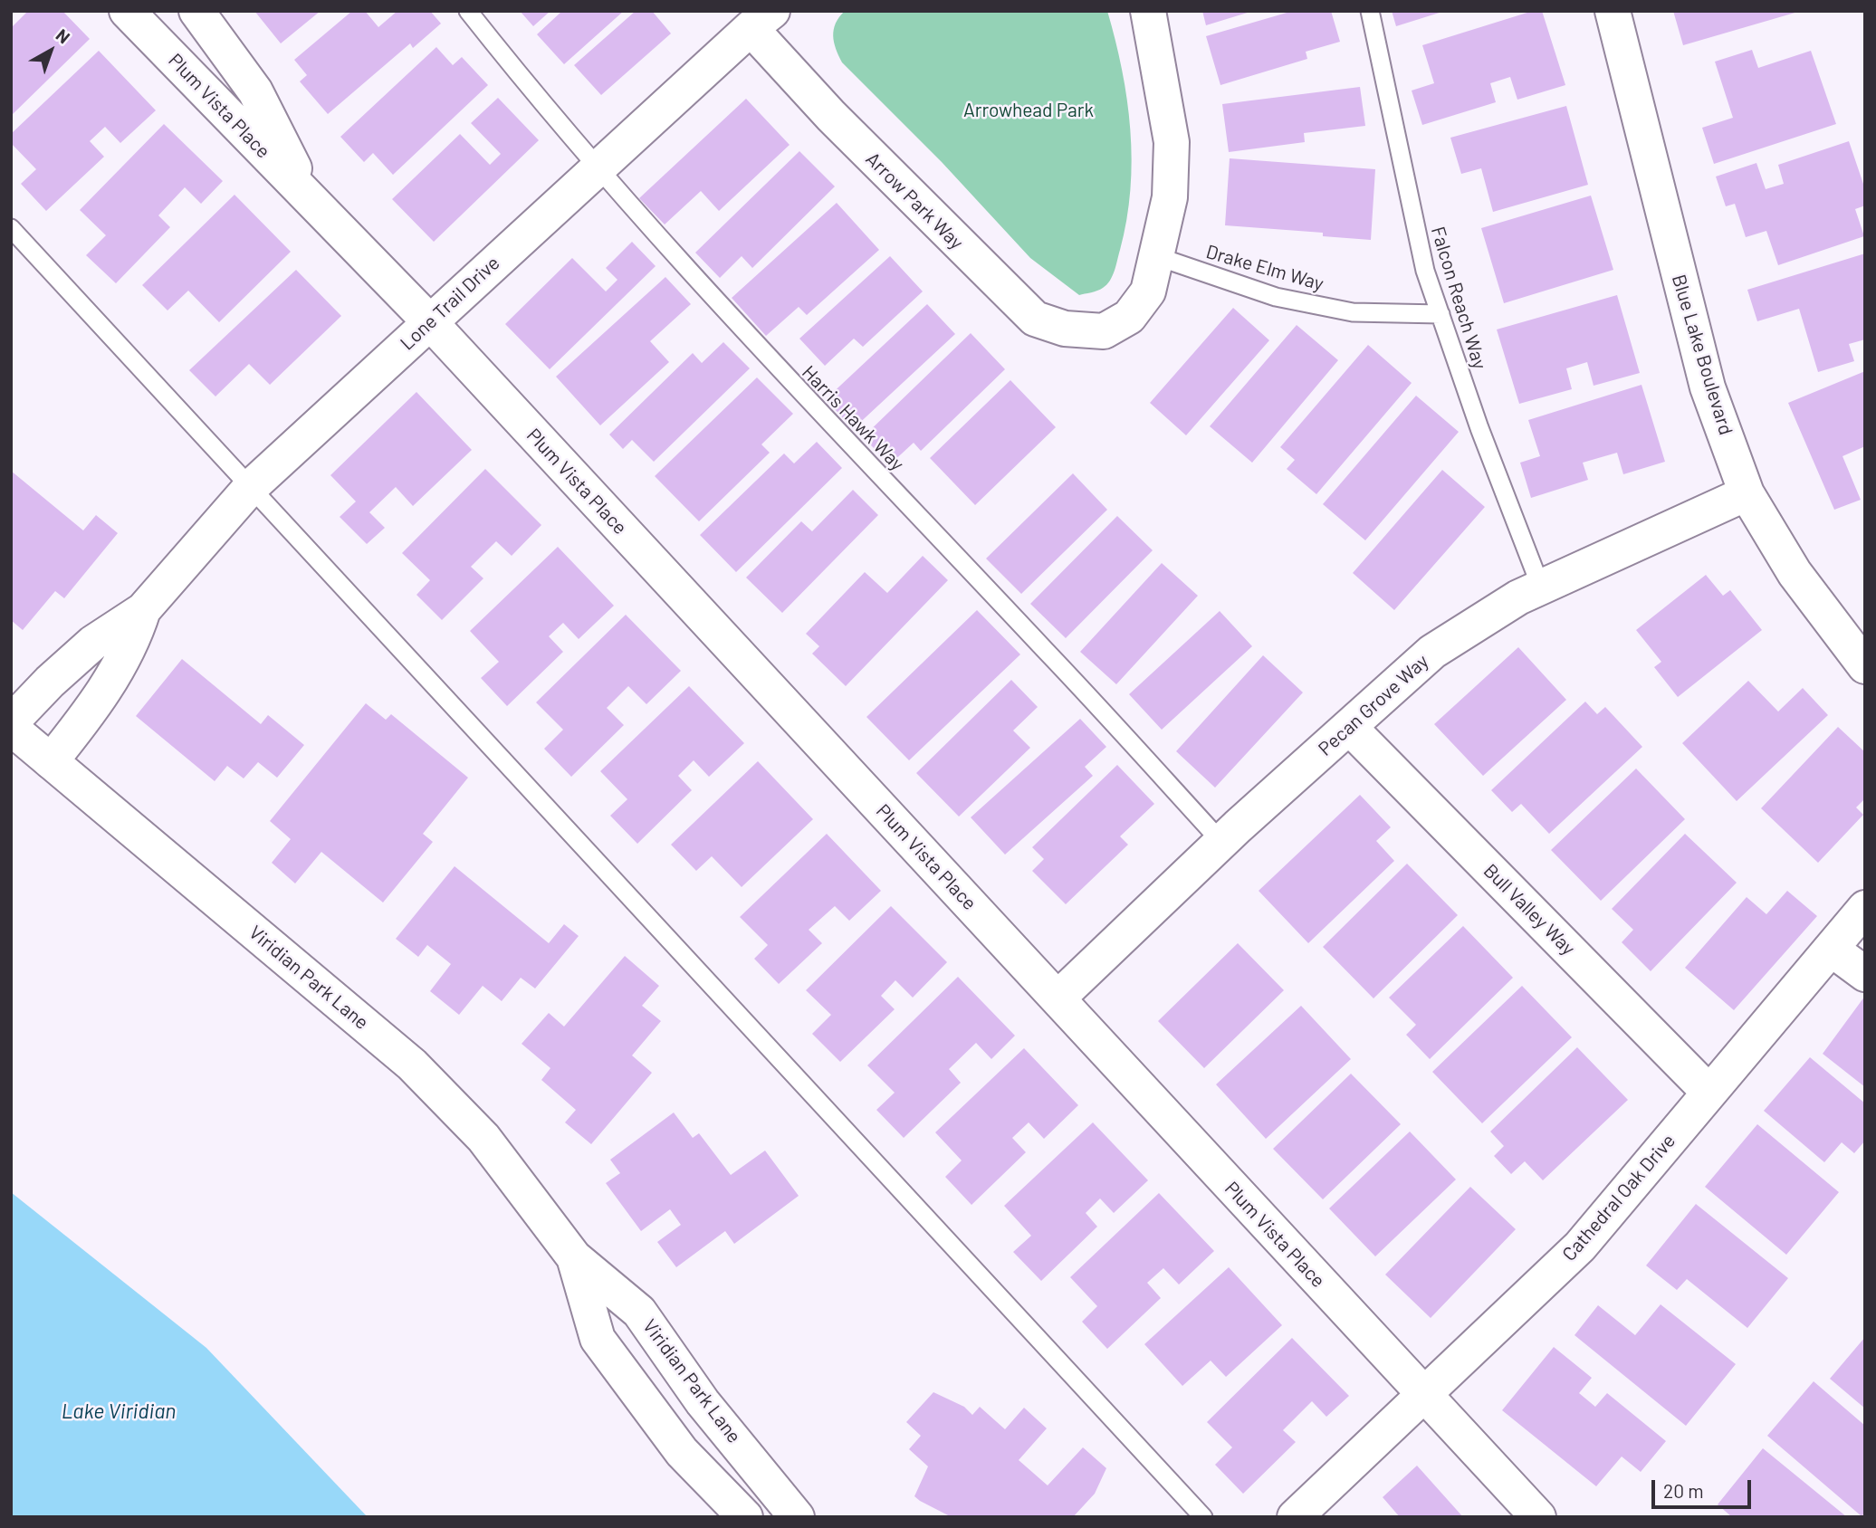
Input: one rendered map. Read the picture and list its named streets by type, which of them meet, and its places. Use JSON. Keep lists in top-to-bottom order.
{
  "streets": {
    "street": [
      "Plum Vista Place",
      "Arrow Park Way",
      "Lone Trail Drive",
      "Blue Lake Boulevard",
      "Pecan Grove Way",
      "Bull Valley Way",
      "Viridian Park Lane",
      "Cathedral Oak Drive"
    ],
    "lane": ["Drake Elm Way", "Falcon Reach Way", "Harris Hawk Way"]
  },
  "crossings": [
    ["Plum Vista Place", "Lone Trail Drive"],
    ["Plum Vista Place", "Pecan Grove Way"],
    ["Plum Vista Place", "Cathedral Oak Drive"],
    ["Arrow Park Way", "Drake Elm Way"],
    ["Arrow Park Way", "Lone Trail Drive"],
    ["Drake Elm Way", "Falcon Reach Way"],
    ["Falcon Reach Way", "Pecan Grove Way"],
    ["Lone Trail Drive", "Harris Hawk Way"],
    ["Lone Trail Drive", "Viridian Park Lane"],
    ["Blue Lake Boulevard", "Pecan Grove Way"],
    ["Harris Hawk Way", "Pecan Grove Way"],
    ["Pecan Grove Way", "Bull Valley Way"],
    ["Bull Valley Way", "Cathedral Oak Drive"]
  ],
  "water": ["Lake Viridian"],
  "parks": ["Arrowhead Park"],
  "scale_bar": "20 m",
  "north": "top right"
}
